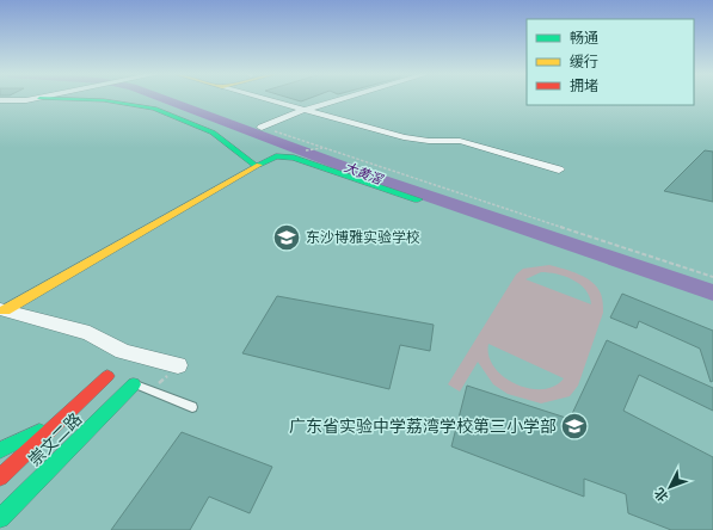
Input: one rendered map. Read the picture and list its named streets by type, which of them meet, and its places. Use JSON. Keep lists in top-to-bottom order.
{
  "streets": {
    "street": ["崇文二路"]
  },
  "water": ["大黄滘"],
  "places": {
    "school or university": ["东沙博雅实验学校", "广东省实验中学荔湾学校第三小学部"]
  },
  "legend": ["畅通", "缓行", "拥堵"],
  "north": "bottom left"
}
